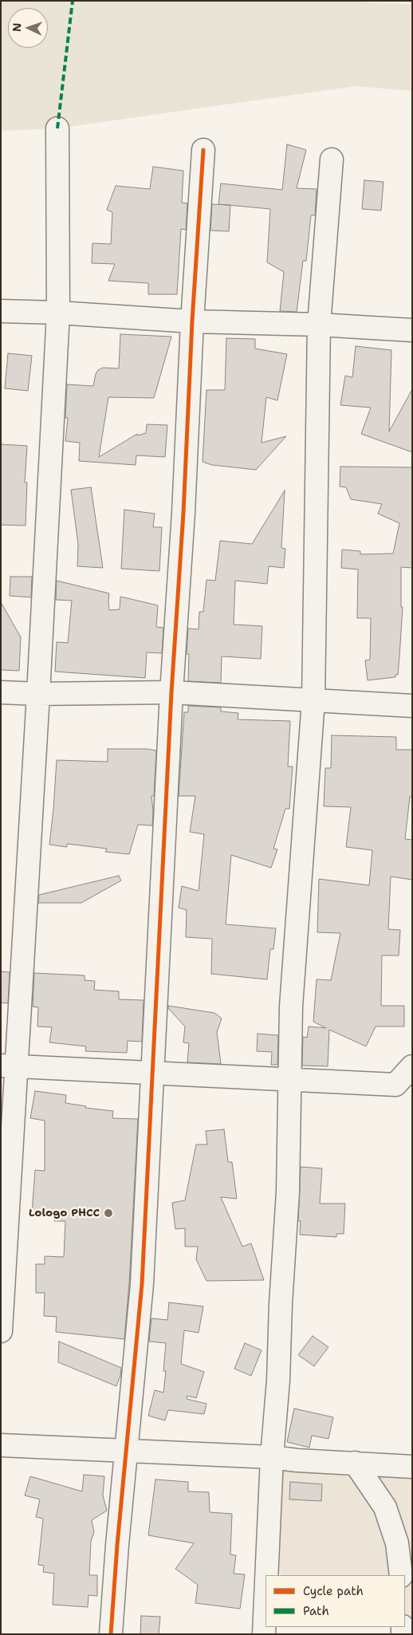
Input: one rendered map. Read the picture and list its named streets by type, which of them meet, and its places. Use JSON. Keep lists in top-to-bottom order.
{
  "places": ["Lologo PHCC"],
  "legend": ["Cycle path", "Path"],
  "north": "left"
}
